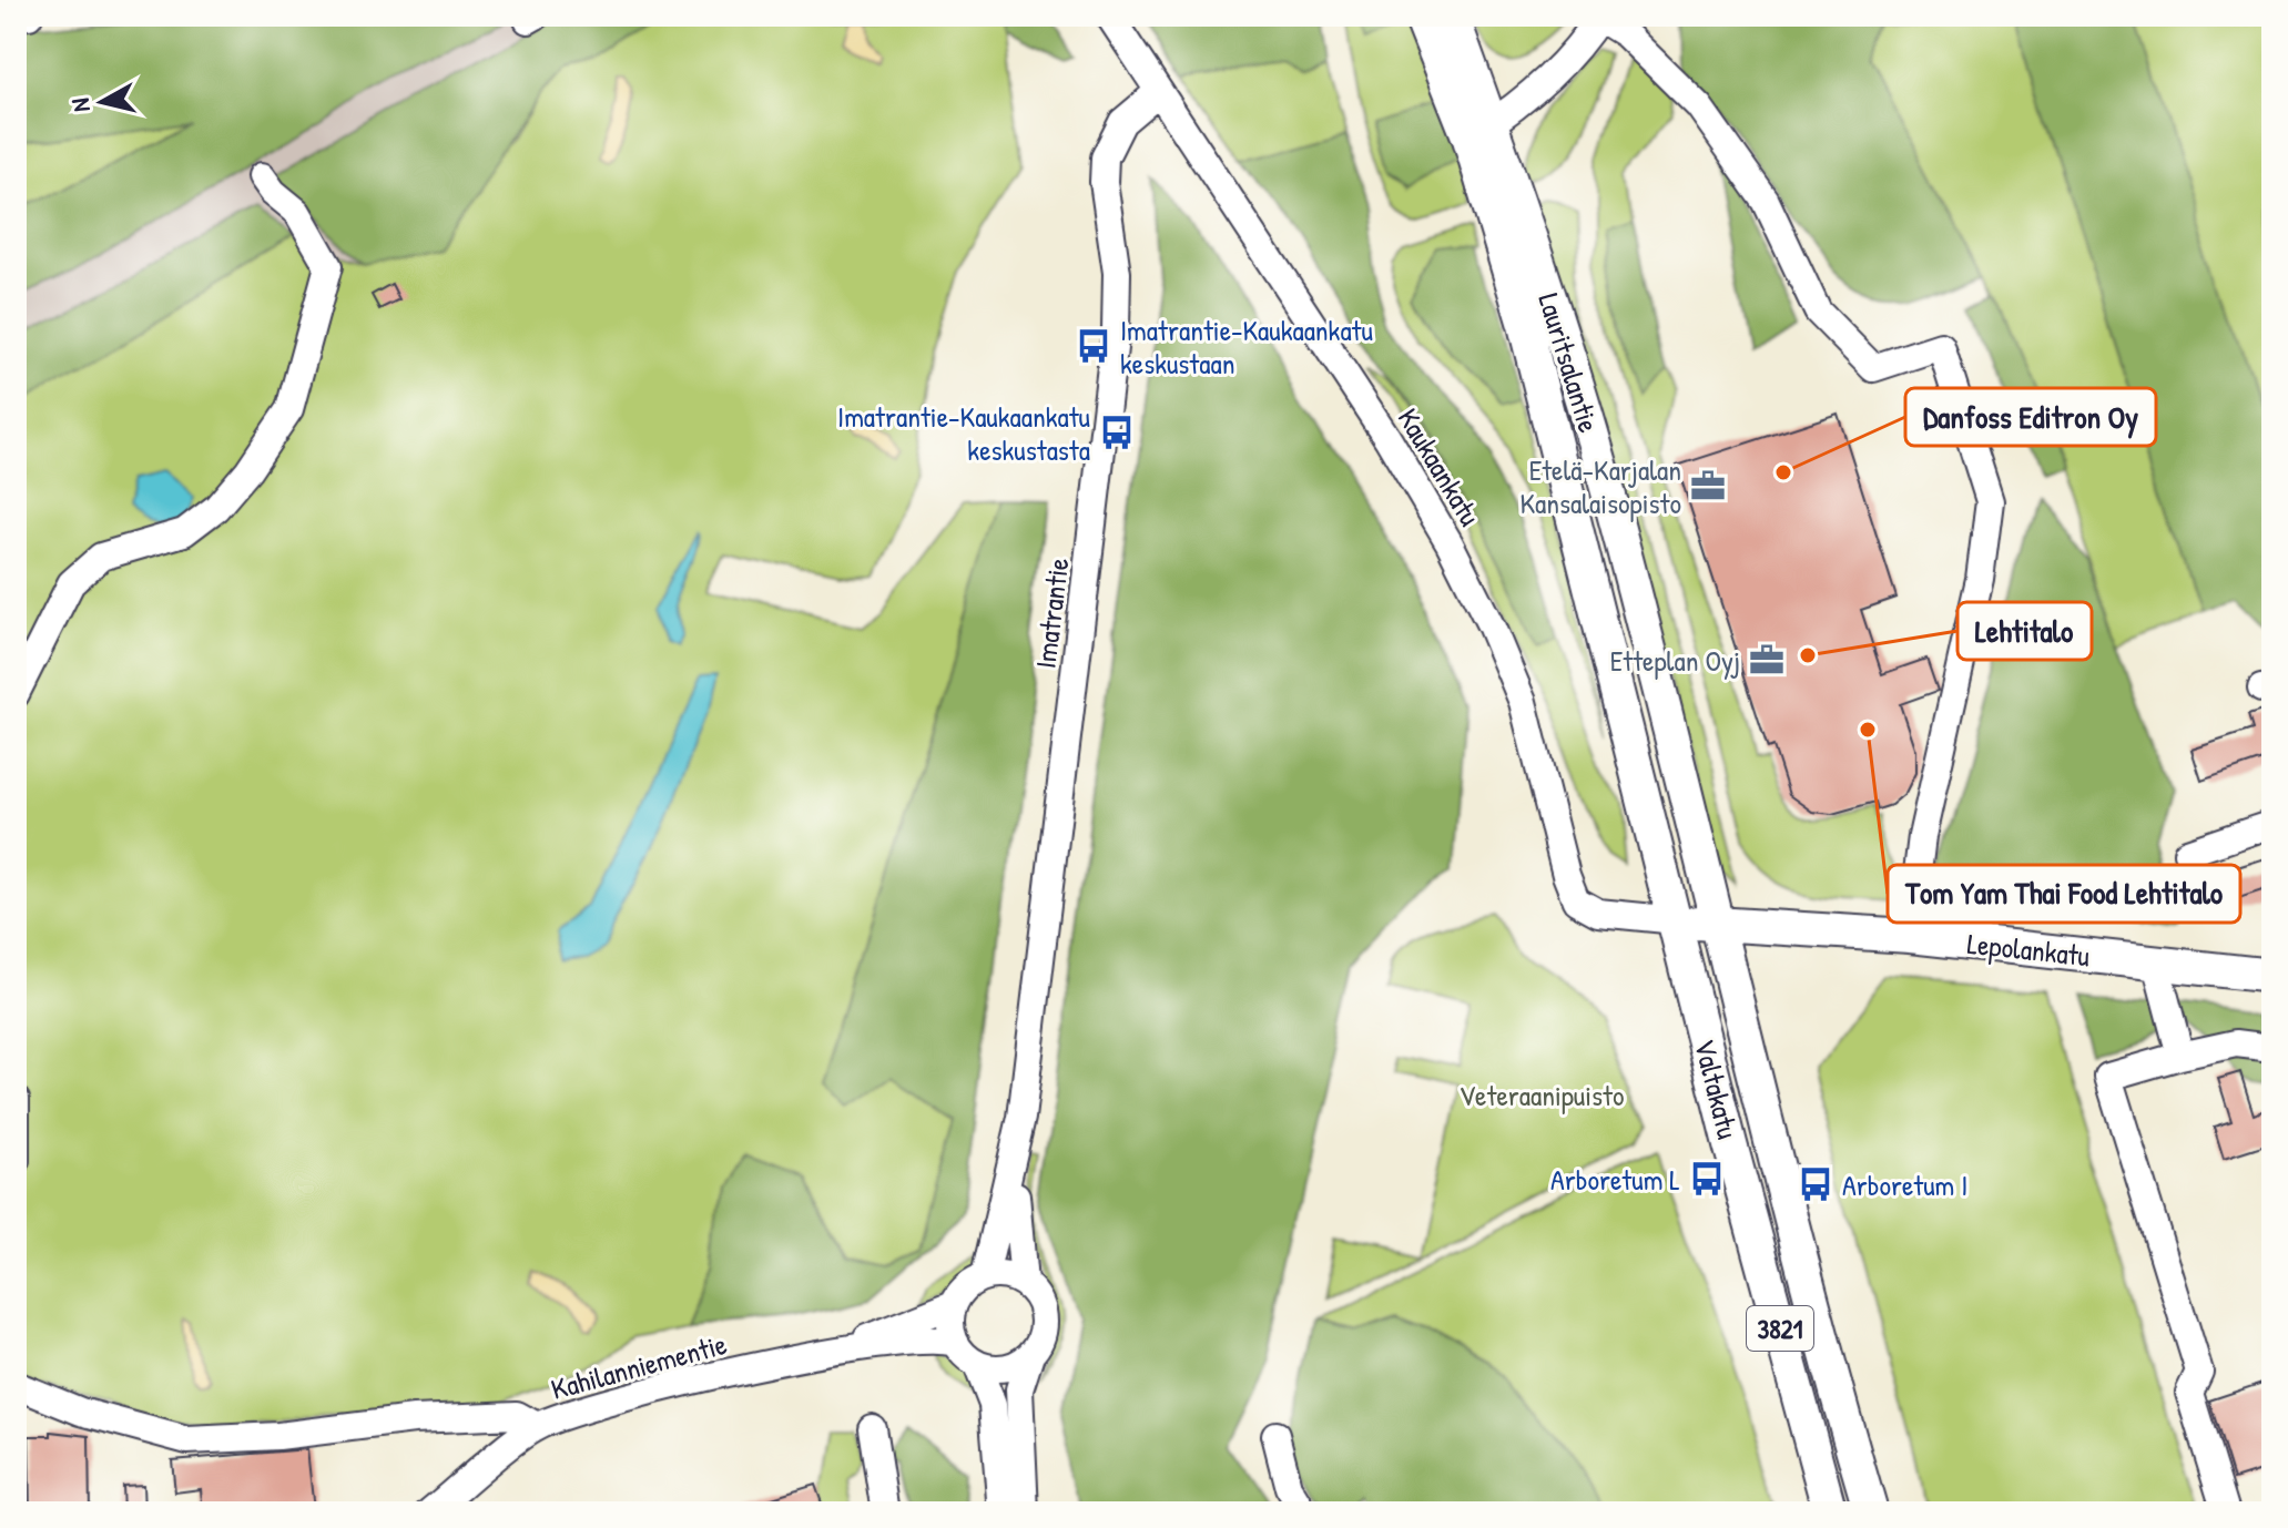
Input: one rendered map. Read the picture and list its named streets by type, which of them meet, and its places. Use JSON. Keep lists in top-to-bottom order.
{
  "streets": {
    "main road": [
      "Lauritsalantie",
      "Lepolankatu",
      "Valtakatu",
      "3821"
    ],
    "street": ["Kaukaankatu", "Imatrantie", "Kahilanniementie"]
  },
  "crossings": [
    ["Lauritsalantie", "Kaukaankatu"],
    ["Lauritsalantie", "Lepolankatu"],
    ["Lauritsalantie", "Valtakatu"],
    ["Kaukaankatu", "Imatrantie"],
    ["Kaukaankatu", "Lepolankatu"],
    ["Kaukaankatu", "Valtakatu"],
    ["Imatrantie", "Kahilanniementie"],
    ["Lepolankatu", "Valtakatu"]
  ],
  "parks": ["Veteraanipuisto"],
  "places": {
    "bus stop": [
      "Imatrantie-Kaukaankatu keskustaan",
      "Imatrantie-Kaukaankatu keskustasta",
      "Arboretum L",
      "Arboretum I"
    ],
    "other": ["Danfoss Editron Oy", "Lehtitalo", "Tom Yam Thai Food Lehtitalo"],
    "office": ["Etelä-Karjalan Kansalaisopisto", "Etteplan Oyj"]
  },
  "north": "left"
}
